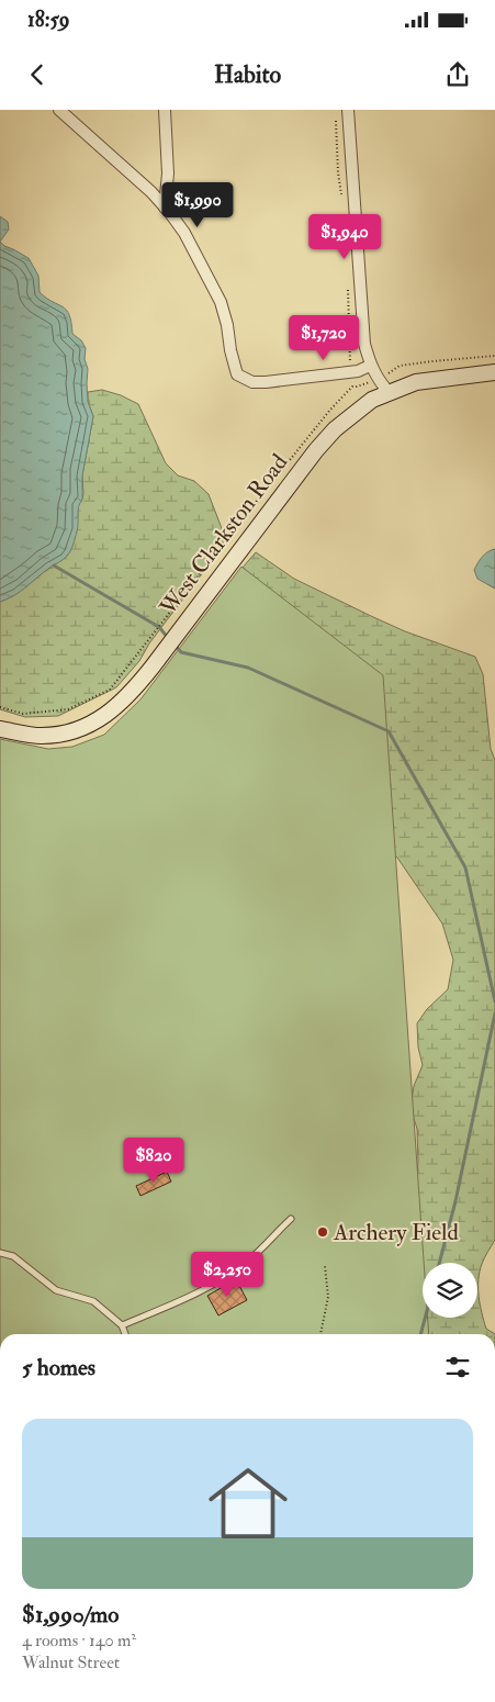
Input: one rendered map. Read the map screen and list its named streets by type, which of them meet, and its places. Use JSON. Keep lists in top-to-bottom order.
{
  "streets": {
    "main road": ["West Clarkston Road"]
  },
  "places": ["Archery Field"],
  "page": {
    "status": "18:59",
    "header": "Habito",
    "price": [
      "$1,990",
      "$1,940",
      "$1,720",
      "$820",
      "$2,250"
    ],
    "heading": "5 homes",
    "list": [
      {
        "name": "$1,990/mo",
        "note": "4 rooms · 140 m² · Walnut Street"
      }
    ]
  }
}
